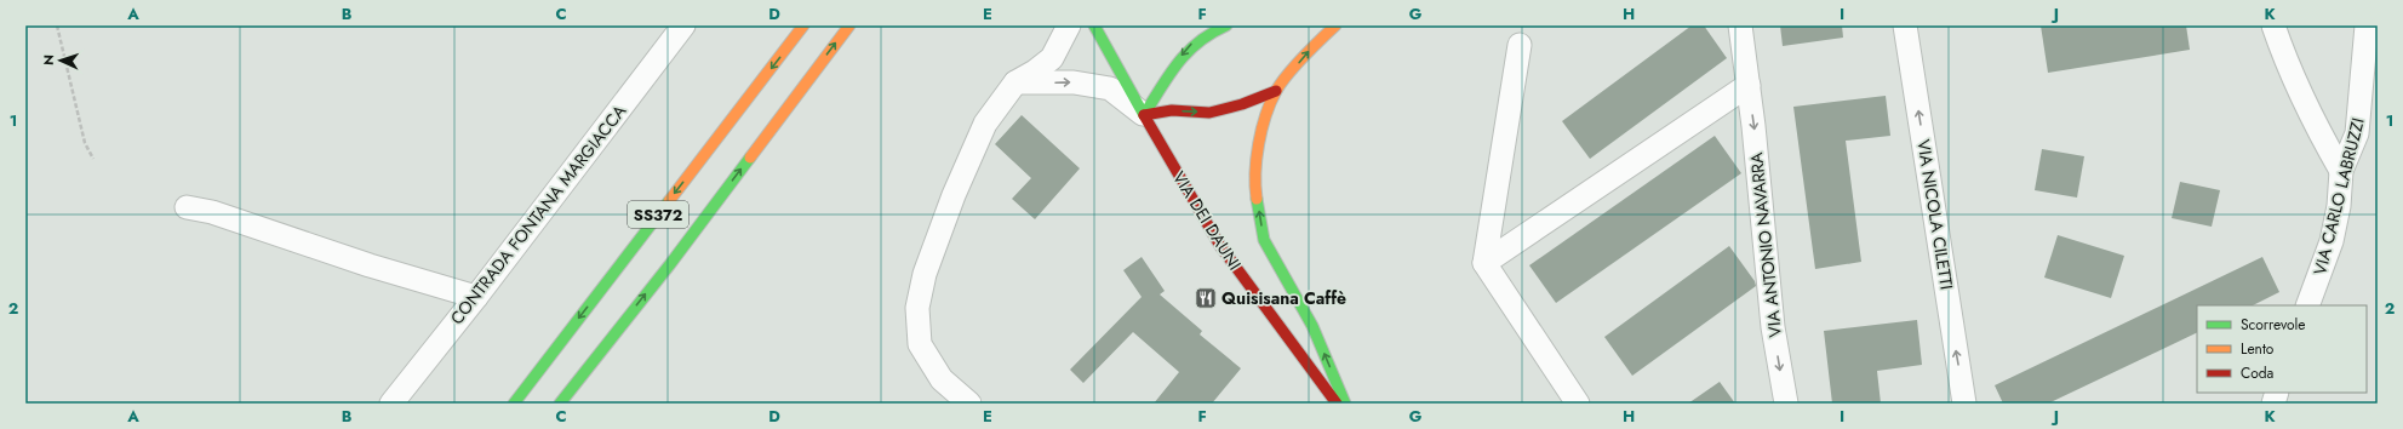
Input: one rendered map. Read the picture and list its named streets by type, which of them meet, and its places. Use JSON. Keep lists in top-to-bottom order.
{
  "streets": {
    "main road": ["SS372", "VIA DEI DAUNI"],
    "street": [
      "VIA CARLO LABRUZZI",
      "CONTRADA FONTANA MARGIACCA",
      "VIA NICOLA CILETTI",
      "VIA ANTONIO NAVARRA"
    ]
  },
  "one_way": ["VIA NICOLA CILETTI", "VIA ANTONIO NAVARRA"],
  "places": {
    "restaurant": ["Quisisana Caffè"]
  },
  "legend": ["Scorrevole", "Lento", "Coda"],
  "north": "left",
  "grid": {
    "columns": [
      "A",
      "B",
      "C",
      "D",
      "E",
      "F",
      "G",
      "H",
      "I",
      "J",
      "K"
    ],
    "rows": ["1", "2"]
  }
}
